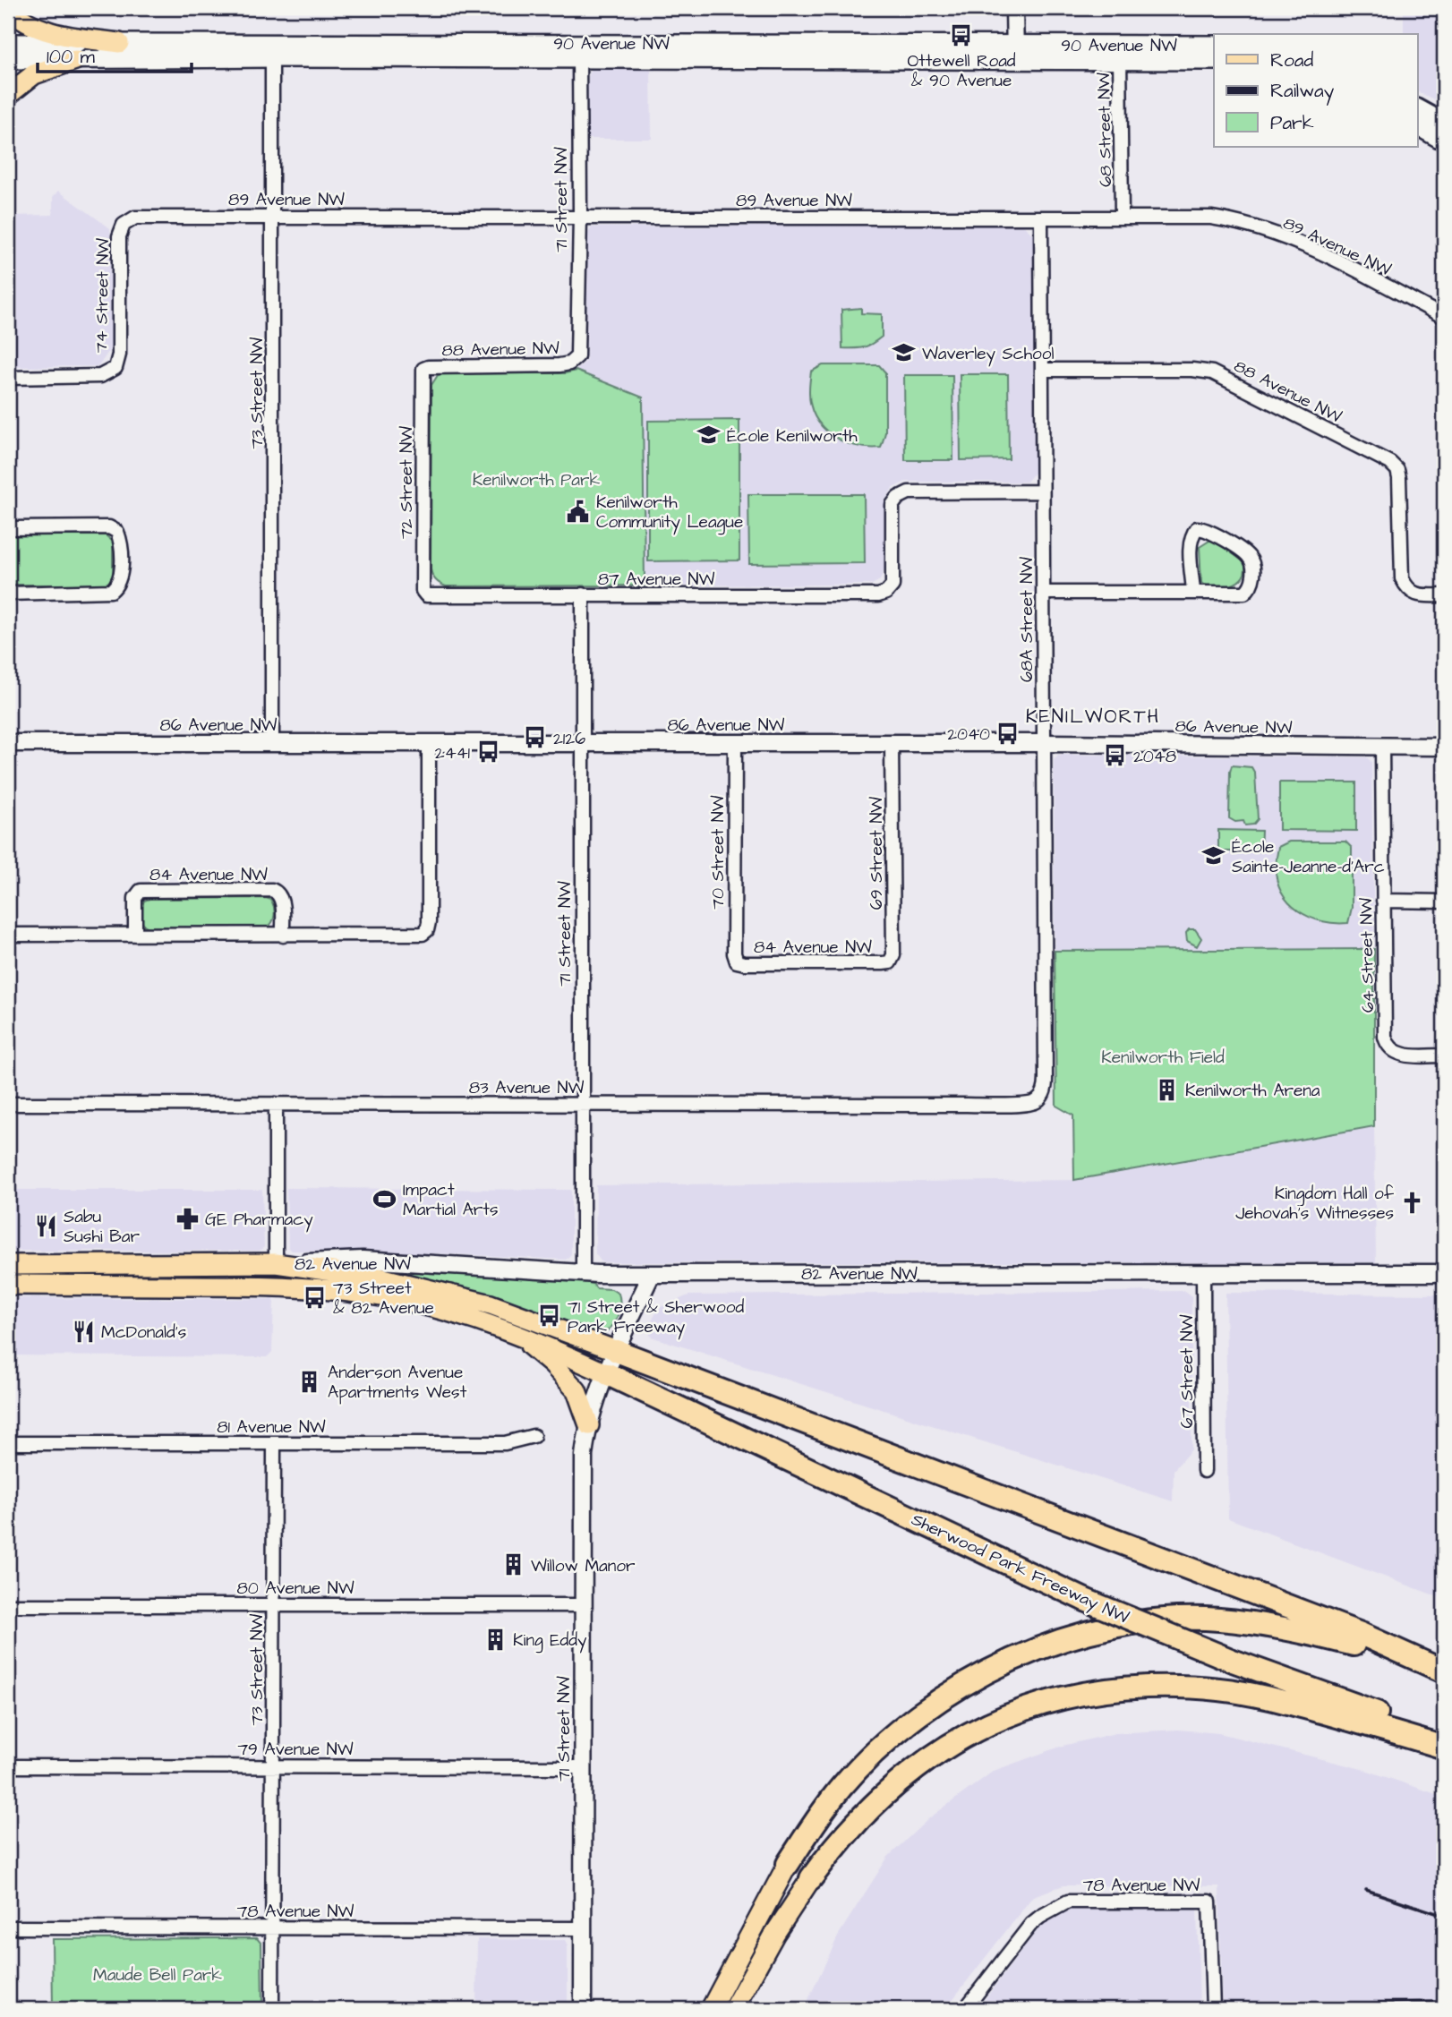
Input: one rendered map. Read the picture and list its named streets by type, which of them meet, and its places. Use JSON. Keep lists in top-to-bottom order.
{
  "streets": {
    "highway": ["Sherwood Park Freeway NW"],
    "main road": ["90 Avenue NW", "82 Avenue NW"],
    "street": [
      "68 Street NW",
      "89 Avenue NW",
      "71 Street NW",
      "74 Street NW",
      "88 Avenue NW",
      "73 Street NW",
      "72 Street NW",
      "87 Avenue NW",
      "68A Street NW",
      "86 Avenue NW",
      "70 Street NW",
      "69 Street NW",
      "84 Avenue NW",
      "64 Street NW",
      "83 Avenue NW",
      "67 Street NW",
      "81 Avenue NW",
      "80 Avenue NW",
      "79 Avenue NW",
      "78 Avenue NW"
    ]
  },
  "crossings": [
    ["90 Avenue NW", "68 Street NW"],
    ["90 Avenue NW", "71 Street NW"],
    ["90 Avenue NW", "73 Street NW"],
    ["68 Street NW", "89 Avenue NW"],
    ["89 Avenue NW", "71 Street NW"],
    ["89 Avenue NW", "74 Street NW"],
    ["89 Avenue NW", "73 Street NW"],
    ["89 Avenue NW", "68A Street NW"],
    ["71 Street NW", "88 Avenue NW"],
    ["71 Street NW", "87 Avenue NW"],
    ["71 Street NW", "86 Avenue NW"],
    ["71 Street NW", "83 Avenue NW"],
    ["71 Street NW", "82 Avenue NW"],
    ["71 Street NW", "Sherwood Park Freeway NW"],
    ["71 Street NW", "80 Avenue NW"],
    ["71 Street NW", "79 Avenue NW"],
    ["71 Street NW", "78 Avenue NW"],
    ["88 Avenue NW", "72 Street NW"],
    ["88 Avenue NW", "68A Street NW"],
    ["73 Street NW", "86 Avenue NW"],
    ["73 Street NW", "81 Avenue NW"],
    ["73 Street NW", "80 Avenue NW"],
    ["73 Street NW", "79 Avenue NW"],
    ["73 Street NW", "78 Avenue NW"],
    ["72 Street NW", "87 Avenue NW"],
    ["87 Avenue NW", "68A Street NW"],
    ["68A Street NW", "86 Avenue NW"],
    ["68A Street NW", "83 Avenue NW"],
    ["86 Avenue NW", "70 Street NW"],
    ["86 Avenue NW", "69 Street NW"],
    ["86 Avenue NW", "64 Street NW"],
    ["70 Street NW", "84 Avenue NW"],
    ["69 Street NW", "84 Avenue NW"],
    ["82 Avenue NW", "67 Street NW"],
    ["82 Avenue NW", "Sherwood Park Freeway NW"]
  ],
  "districts": ["KENILWORTH"],
  "parks": ["Kenilworth Park", "Kenilworth Field", "Maude Bell Park"],
  "places": {
    "bus stop": [
      "Ottewell Road & 90 Avenue",
      "2040",
      "2126",
      "2441",
      "2048",
      "73 Street & 82 Avenue",
      "71 Street & Sherwood Park Freeway"
    ],
    "school or university": ["Waverley School", "École Kenilworth", "École Sainte-Jeanne-d'Arc"],
    "public building": ["Kenilworth Community League"],
    "building": [
      "Kenilworth Arena",
      "Anderson Avenue Apartments West",
      "Willow Manor",
      "King Eddy"
    ],
    "sports": ["Impact Martial Arts"],
    "church": ["Kingdom Hall of Jehovah's Witnesses"],
    "pharmacy": ["GE Pharmacy"],
    "restaurant": ["Sabu Sushi Bar", "McDonald's"]
  },
  "legend": ["Road", "Railway", "Park"],
  "scale_bar": "100 m"
}
